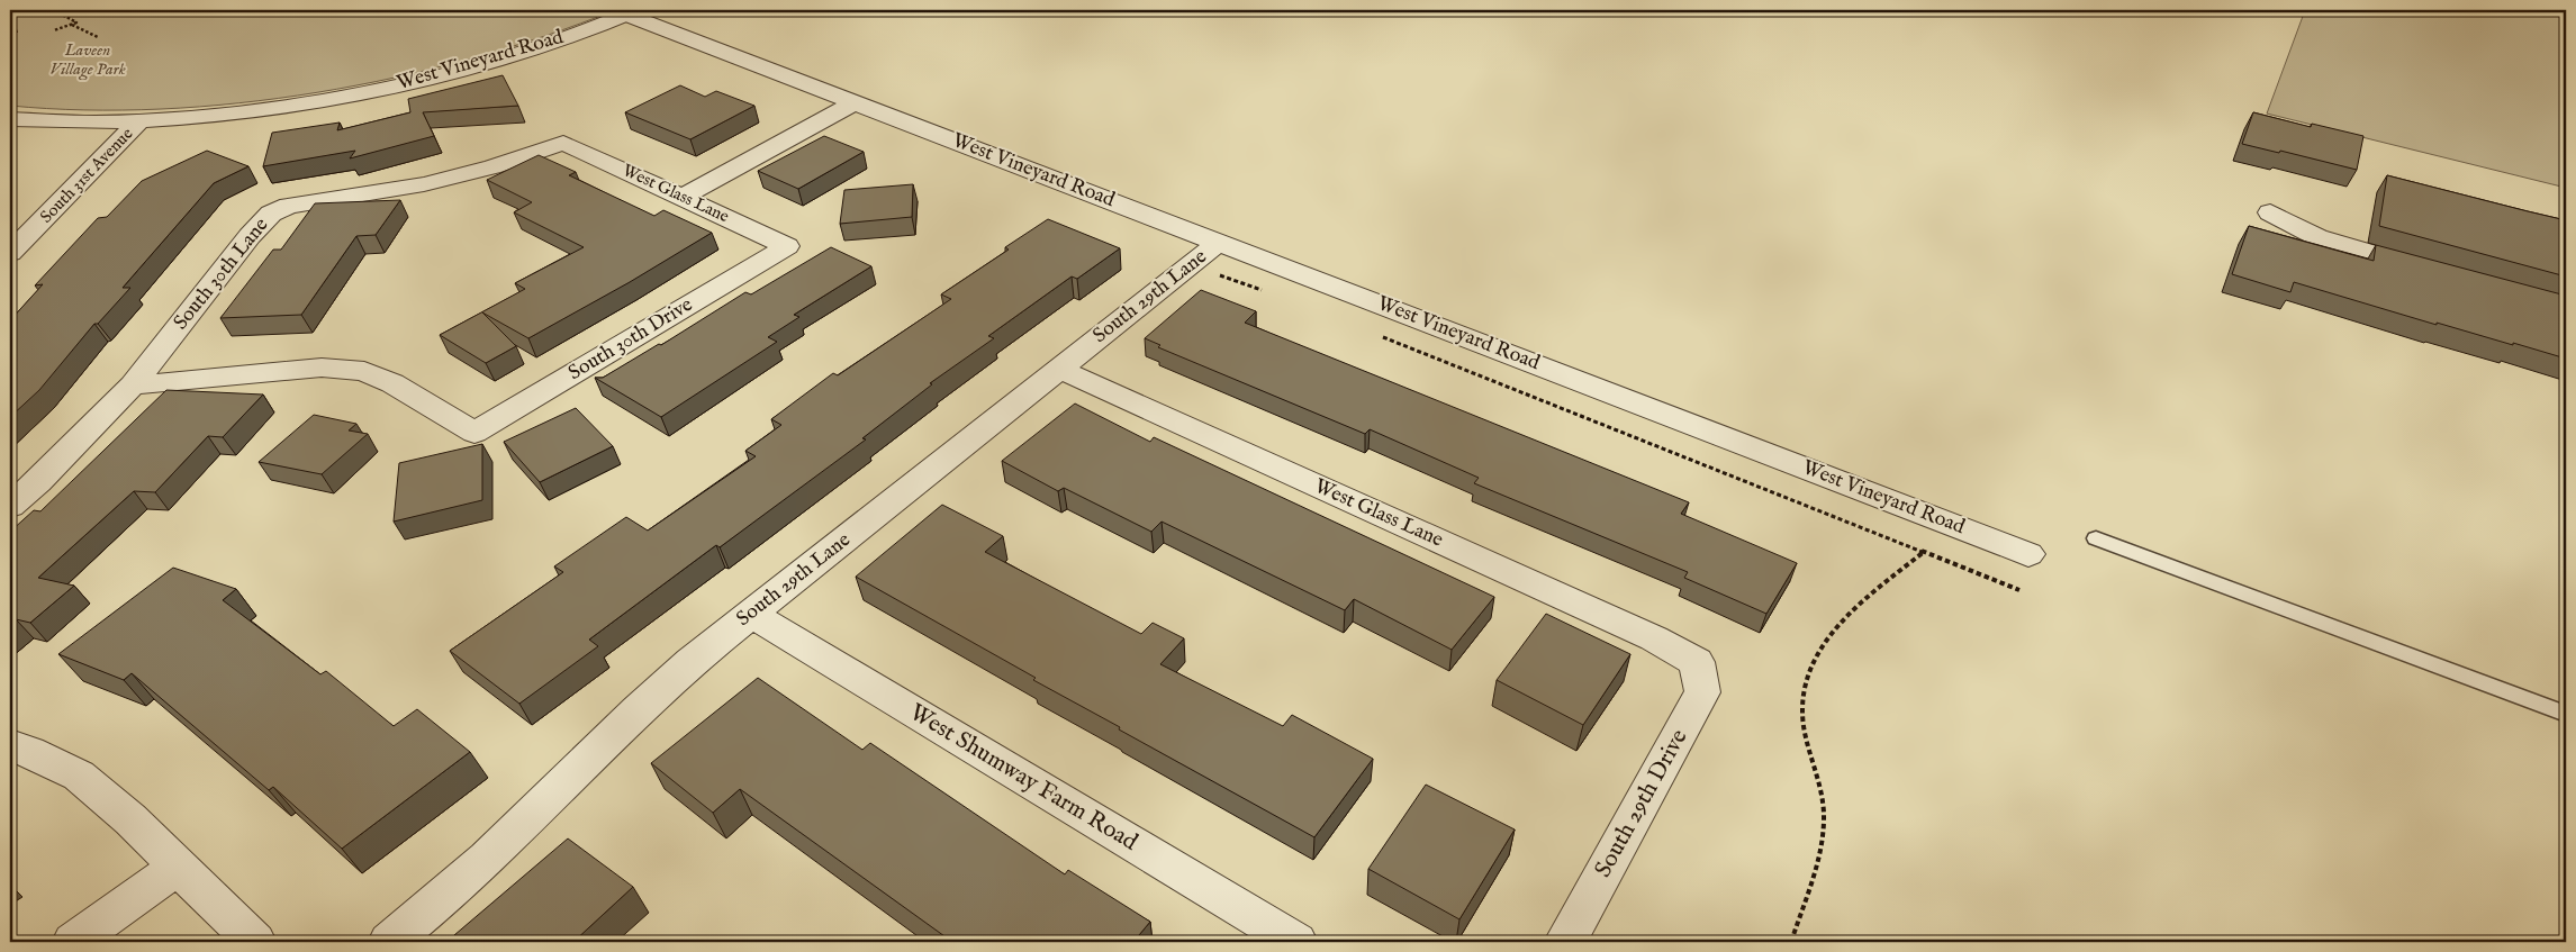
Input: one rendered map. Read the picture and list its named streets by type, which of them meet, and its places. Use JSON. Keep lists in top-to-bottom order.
{
  "streets": {
    "street": [
      "West Vineyard Road",
      "South 31st Avenue",
      "West Glass Lane",
      "South 30th Lane",
      "South 29th Lane",
      "South 30th Drive",
      "West Shumway Farm Road",
      "South 29th Drive"
    ]
  },
  "crossings": [
    ["West Vineyard Road", "South 31st Avenue"],
    ["West Vineyard Road", "South 29th Lane"],
    ["West Glass Lane", "South 30th Lane"],
    ["West Glass Lane", "South 29th Lane"],
    ["West Glass Lane", "South 30th Drive"],
    ["West Glass Lane", "South 29th Drive"],
    ["South 30th Lane", "South 30th Drive"],
    ["South 29th Lane", "West Shumway Farm Road"]
  ],
  "parks": ["Laveen Village Park"]
}
